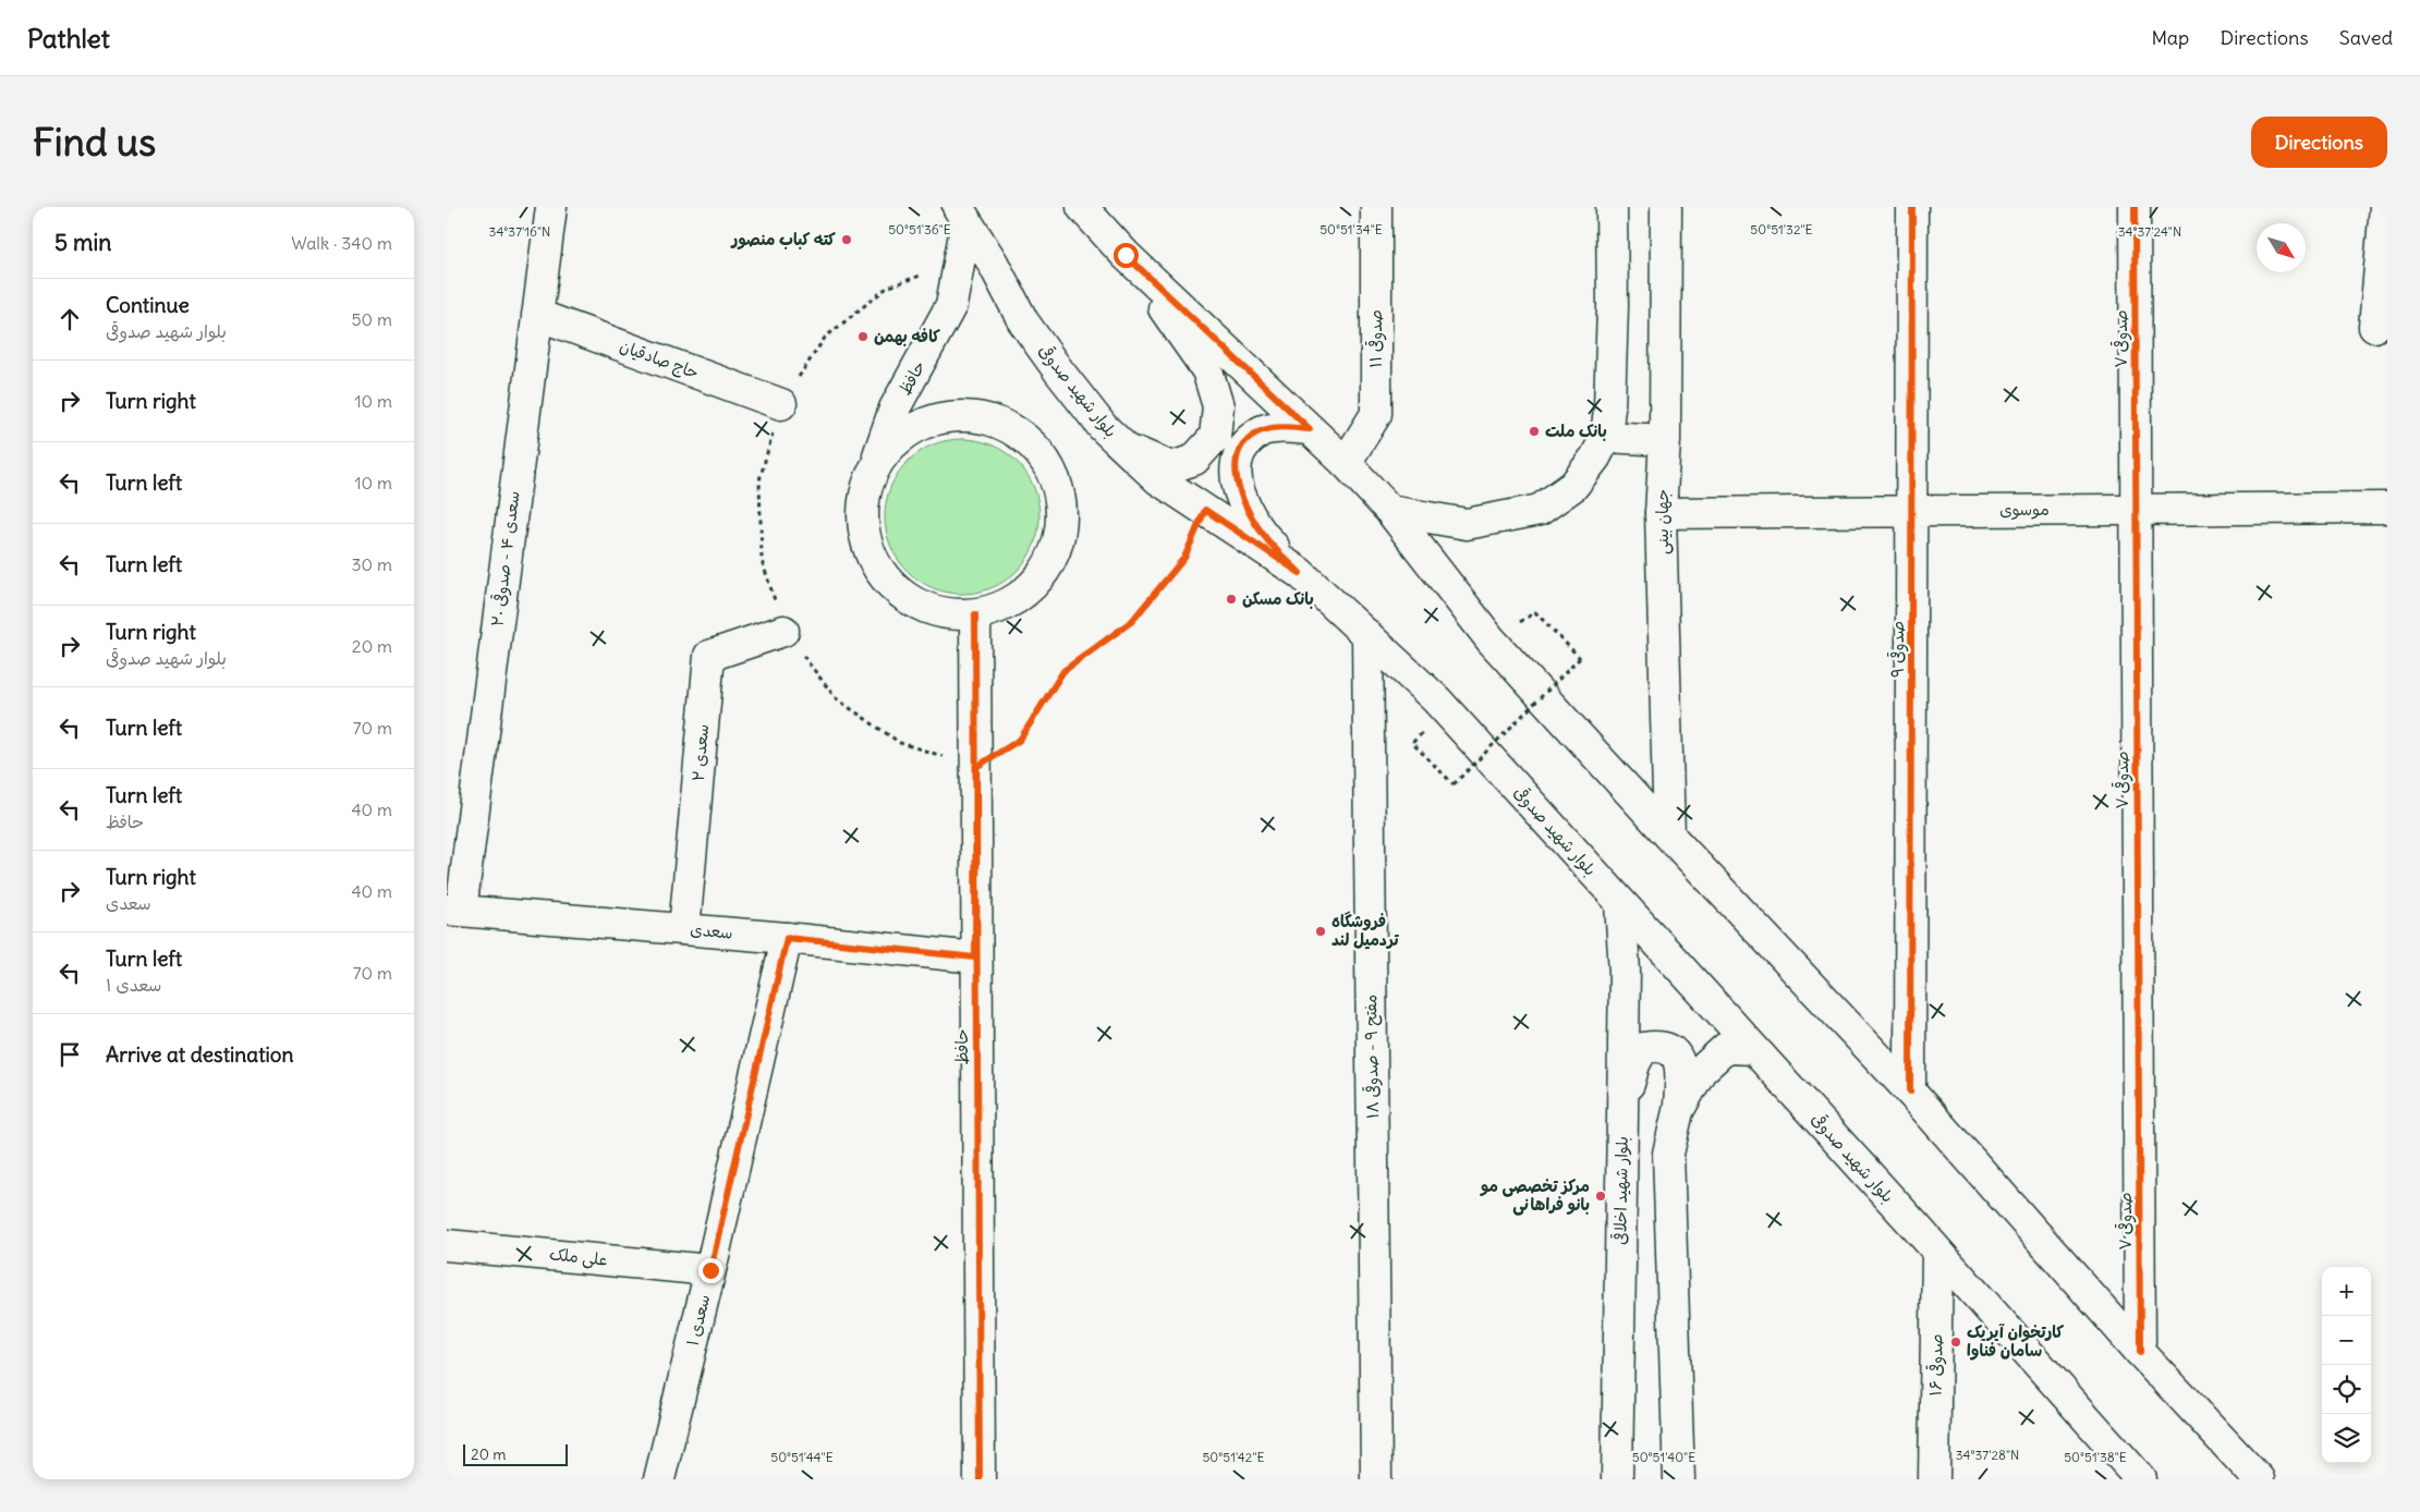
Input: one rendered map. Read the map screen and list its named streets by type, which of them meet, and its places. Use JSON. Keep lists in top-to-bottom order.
{
  "streets": {
    "street": [
      "صدوقی ۱۱",
      "صدوقی ۷",
      "حاج صادقیان",
      "حافظ",
      "بلوار شهید صدوقی",
      "موسوی",
      "جهان بینی",
      "سعدی ۴ - صدوقی ۲۰",
      "صدوقی ۹",
      "سعدی ۲",
      "سعدی",
      "مفتح ۹ - صدوقی ۱۸",
      "بلوار شهید اخلاقی",
      "علی ملک",
      "سعدی ۱",
      "صدوقی ۱۶"
    ]
  },
  "crossings": [
    ["صدوقی ۷", "موسوی"],
    ["حاج صادقیان", "سعدی ۴ - صدوقی ۲۰"],
    ["حافظ", "بلوار شهید صدوقی"],
    ["حافظ", "سعدی"],
    ["بلوار شهید صدوقی", "مفتح ۹ - صدوقی ۱۸"],
    ["بلوار شهید صدوقی", "بلوار شهید اخلاقی"],
    ["بلوار شهید صدوقی", "صدوقی ۱۶"],
    ["موسوی", "جهان بینی"],
    ["موسوی", "صدوقی ۹"],
    ["سعدی ۴ - صدوقی ۲۰", "سعدی"],
    ["سعدی ۲", "سعدی"],
    ["سعدی", "سعدی ۱"],
    ["علی ملک", "سعدی ۱"]
  ],
  "places": [
    "کته کباب منصور",
    "کافه بهمن",
    "بانک ملت",
    "بانک مسکن",
    "فروشگاه تردمیل لند",
    "مرکز تخصصی مو بانو فراهانی",
    "کارتخوان آیریک سامان فناوا"
  ],
  "scale_bar": "20 m",
  "north": "bottom right",
  "page": {
    "header": "Pathlet",
    "nav": ["Map", "Directions", "Saved"],
    "buttons": "Directions",
    "title": "Find us",
    "heading": ["5 min", "Walk · 340 m"],
    "list": [
      ["Continue", "بلوار شهید صدوقی", "50 m"],
      ["Turn right", "10 m"],
      ["Turn left", "10 m"],
      ["Turn left", "30 m"],
      ["Turn right", "بلوار شهید صدوقی", "20 m"],
      ["Turn left", "70 m"],
      ["Turn left", "حافظ", "40 m"],
      ["Turn right", "سعدی", "40 m"],
      ["Turn left", "سعدی ۱", "70 m"],
      "Arrive at destination"
    ],
    "map_buttons": ["+", "−"],
    "scale": "20 m"
  },
  "coordinates": [
    "50°51'36\"E",
    "50°51'34\"E",
    "50°51'32\"E",
    "34°37'16\"N",
    "34°37'24\"N",
    "34°37'28\"N",
    "50°51'44\"E",
    "50°51'42\"E",
    "50°51'40\"E",
    "50°51'38\"E"
  ]
}
